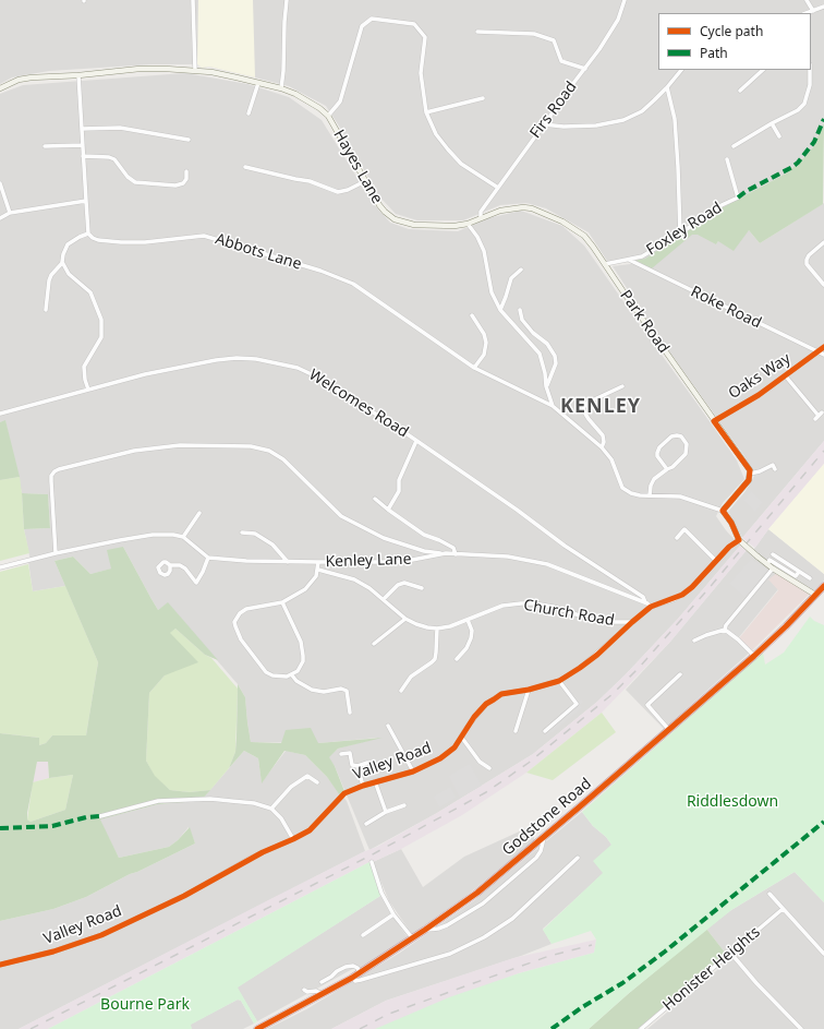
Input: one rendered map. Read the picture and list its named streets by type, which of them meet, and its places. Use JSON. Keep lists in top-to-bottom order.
{
  "streets": {
    "highway": ["Godstone Road"],
    "street": [
      "Firs Road",
      "Hayes Lane",
      "Foxley Road",
      "Abbots Lane",
      "Roke Road",
      "Park Road",
      "Oaks Way",
      "Welcomes Road",
      "Kenley Lane",
      "Church Road",
      "Valley Road",
      "Honister Heights"
    ]
  },
  "crossings": [
    ["Firs Road", "Park Road"],
    ["Hayes Lane", "Park Road"],
    ["Foxley Road", "Roke Road"],
    ["Foxley Road", "Park Road"],
    ["Roke Road", "Oaks Way"],
    ["Park Road", "Oaks Way"],
    ["Welcomes Road", "Kenley Lane"],
    ["Kenley Lane", "Valley Road"],
    ["Church Road", "Valley Road"]
  ],
  "districts": ["KENLEY"],
  "parks": ["Riddlesdown", "Bourne Park"],
  "legend": ["Cycle path", "Path"]
}
